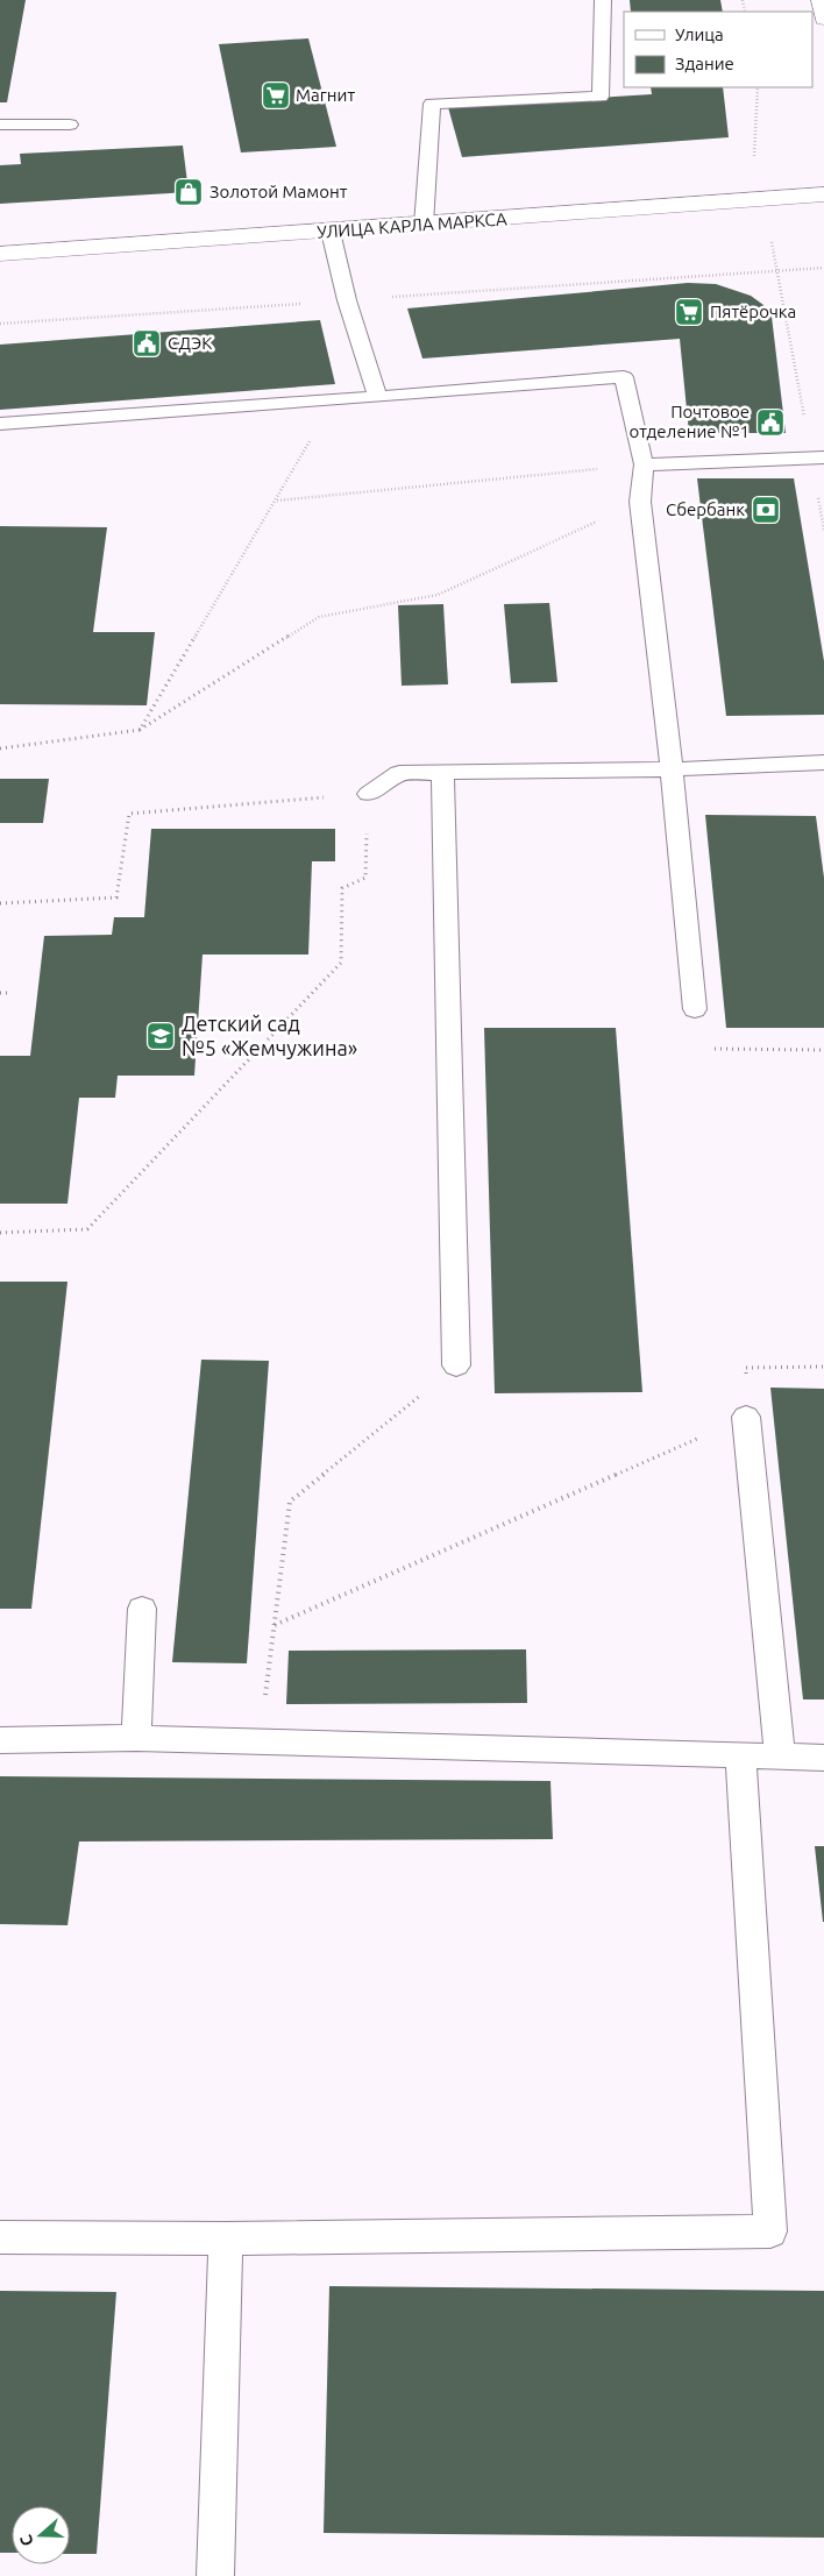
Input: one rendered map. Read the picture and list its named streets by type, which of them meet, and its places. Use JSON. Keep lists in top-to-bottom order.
{
  "streets": {
    "street": ["УЛИЦА КАРЛА МАРКСА"]
  },
  "places": {
    "supermarket": ["Магнит", "Пятёрочка"],
    "shop": ["Золотой Мамонт"],
    "public building": ["СДЭК", "Почтовое отделение №1"],
    "bank": ["Сбербанк"],
    "school or university": ["Детский сад №5 «Жемчужина»"]
  },
  "legend": ["Улица", "Здание"],
  "north": "left"
}
